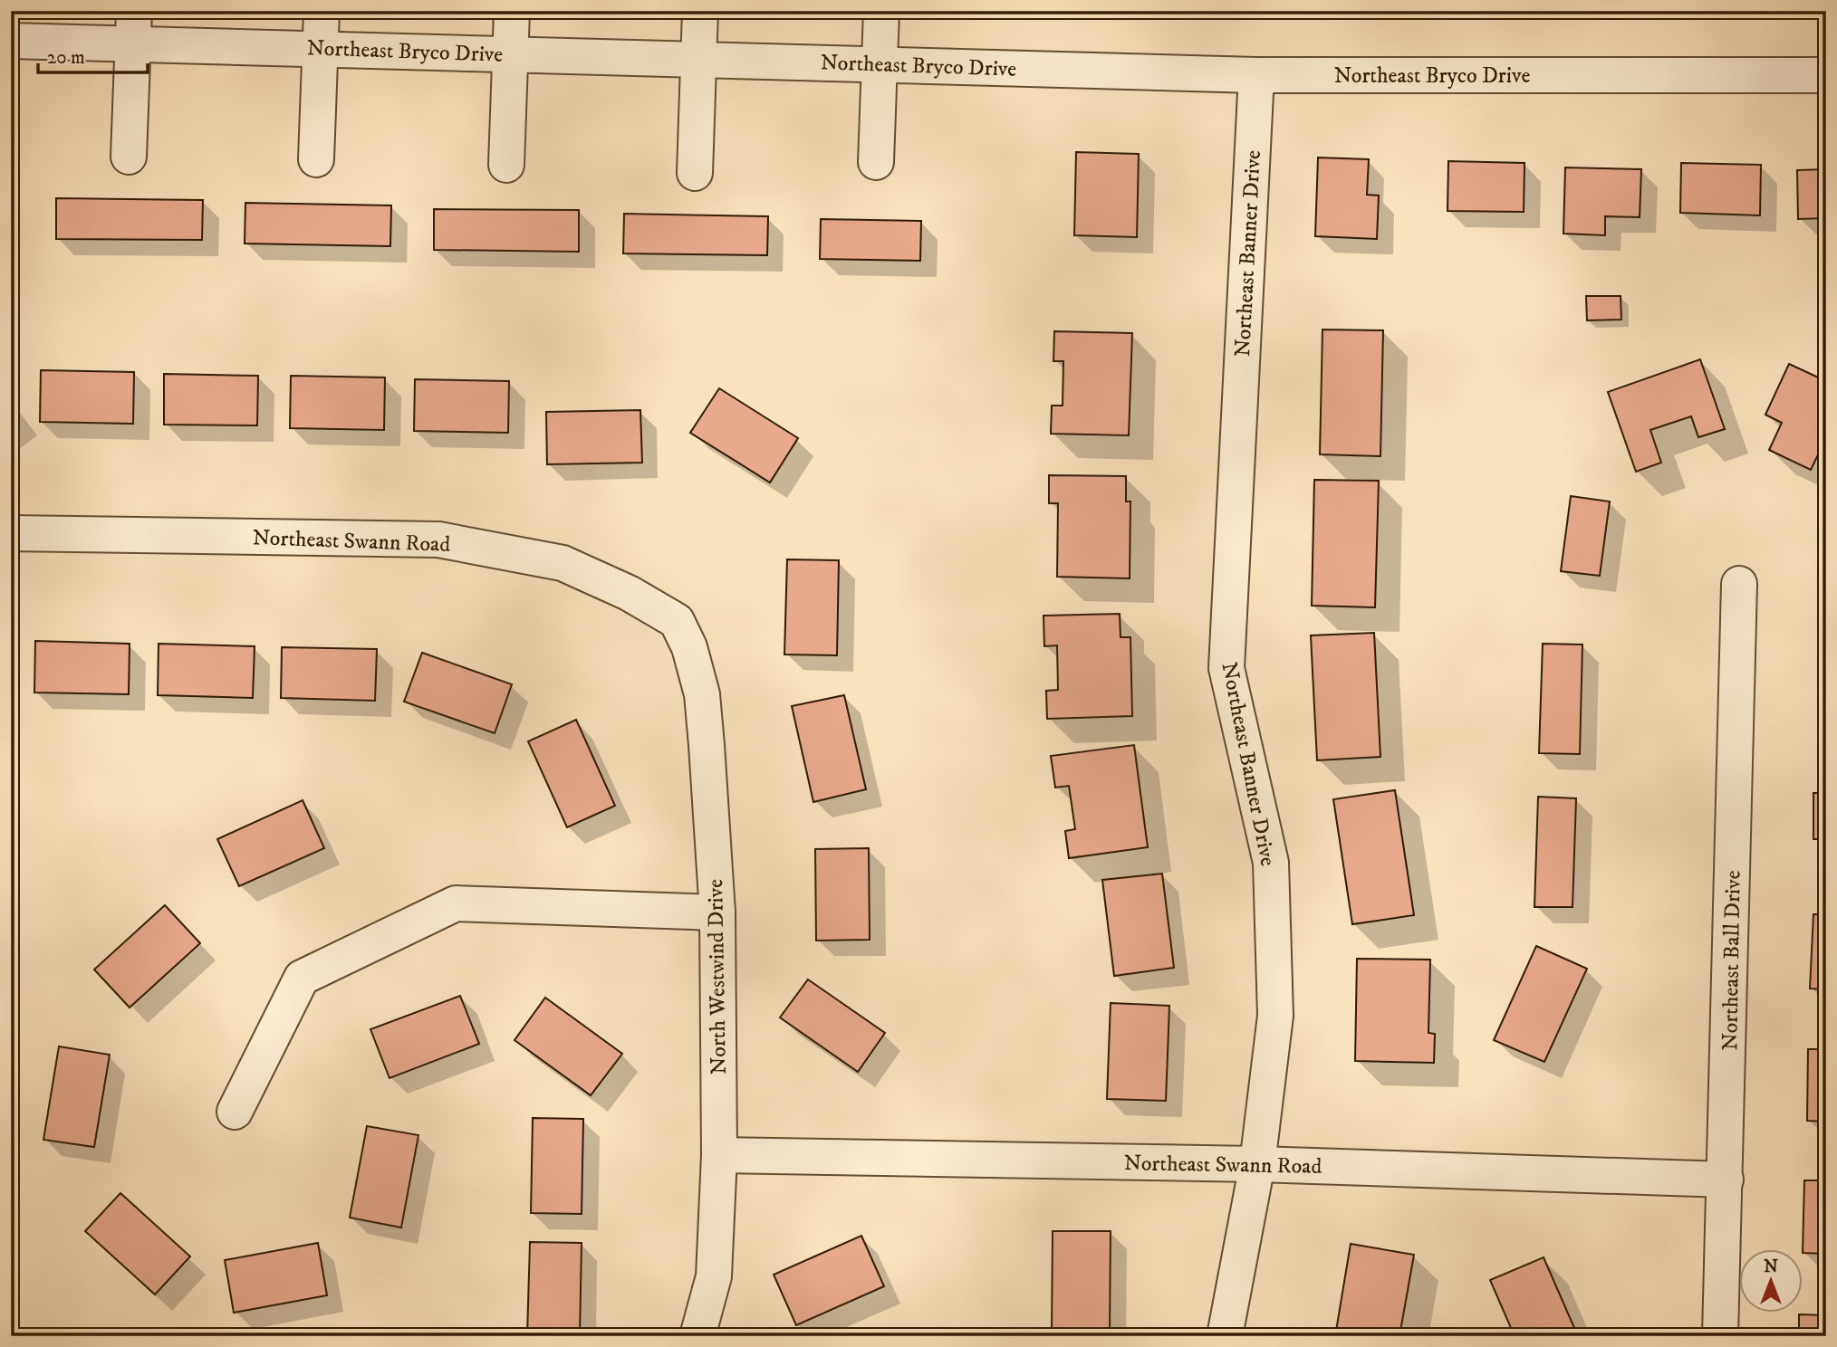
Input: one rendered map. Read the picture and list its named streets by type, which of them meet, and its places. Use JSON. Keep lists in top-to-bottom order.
{
  "streets": {
    "street": [
      "Northeast Bryco Drive",
      "Northeast Banner Drive",
      "Northeast Swann Road",
      "Northeast Ball Drive",
      "North Westwind Drive"
    ]
  },
  "crossings": [
    ["Northeast Bryco Drive", "Northeast Banner Drive"],
    ["Northeast Banner Drive", "Northeast Swann Road"],
    ["Northeast Swann Road", "Northeast Ball Drive"],
    ["Northeast Swann Road", "North Westwind Drive"]
  ],
  "scale_bar": "20 m",
  "north": "top"
}
